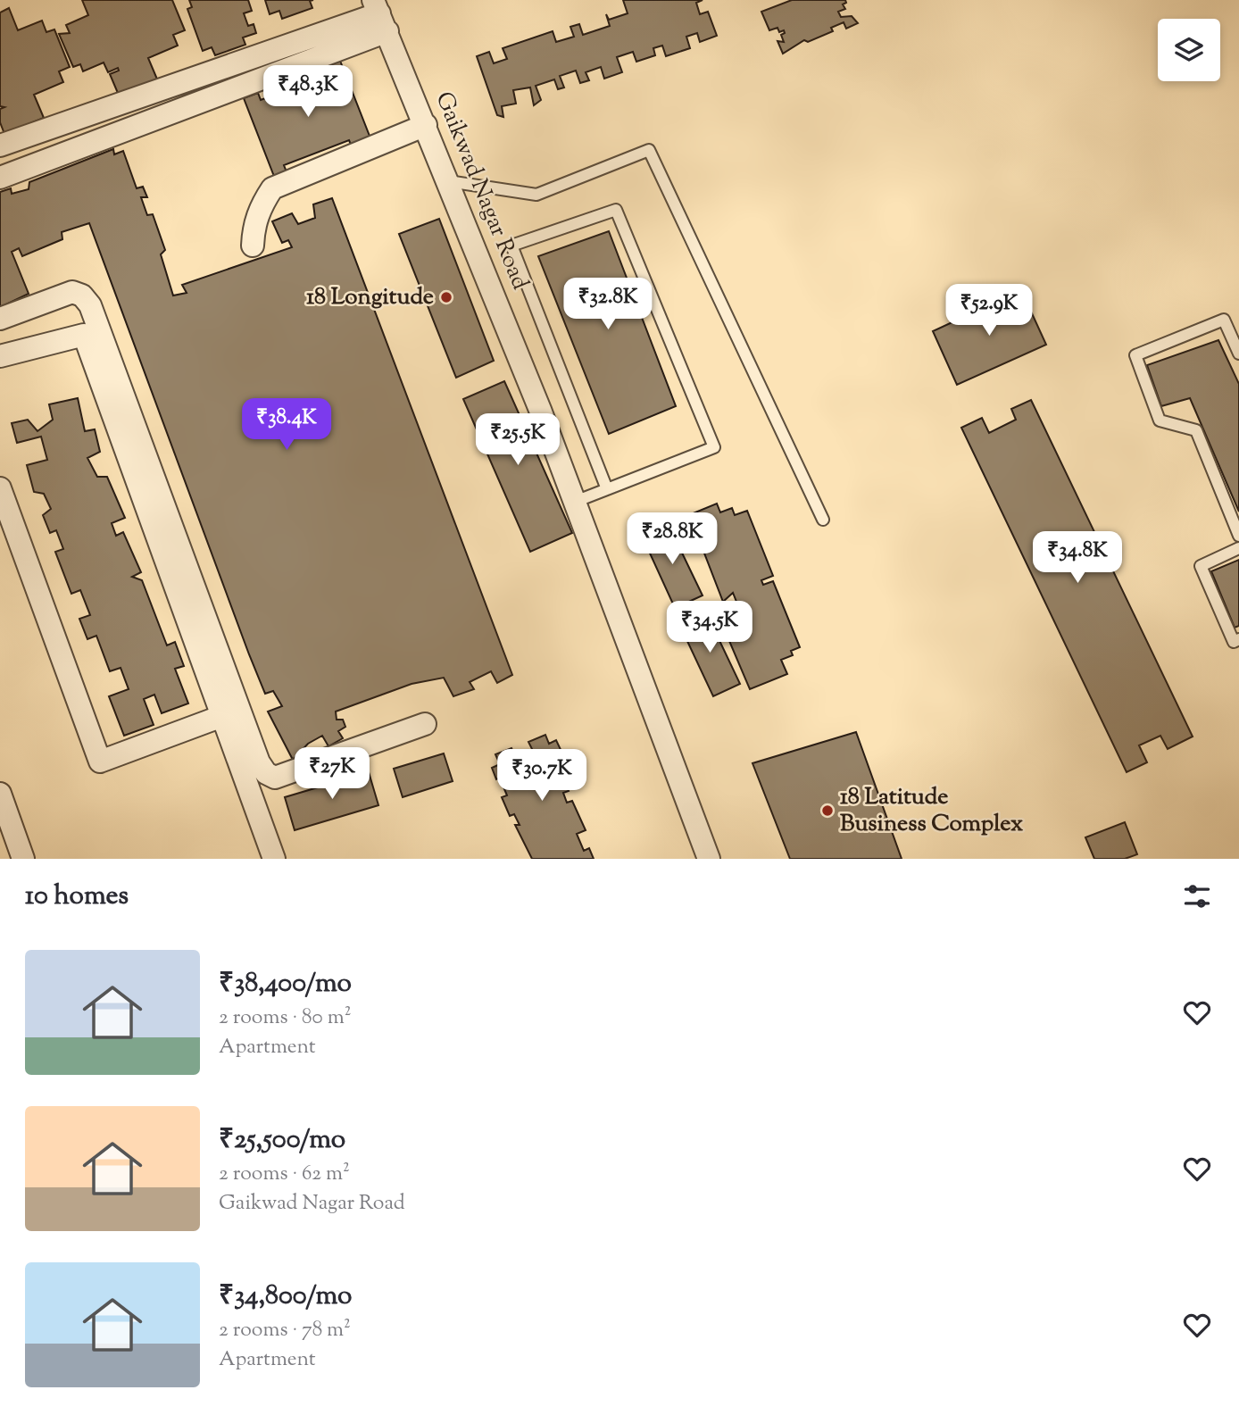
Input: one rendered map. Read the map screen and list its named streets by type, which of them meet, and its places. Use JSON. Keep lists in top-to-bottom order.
{
  "streets": {
    "street": ["Gaikwad Nagar Road"]
  },
  "places": ["18 Longitude", "18 Latitude Business Complex"],
  "page": {
    "price": [
      "₹48.3K",
      "₹32.8K",
      "₹52.9K",
      "₹38.4K",
      "₹25.5K",
      "₹28.8K",
      "₹34.8K",
      "₹34.5K",
      "₹27K",
      "₹30.7K"
    ],
    "heading": "10 homes",
    "list": [
      {
        "name": "₹38,400/mo",
        "note": "2 rooms · 80 m² · Apartment"
      },
      {
        "name": "₹25,500/mo",
        "note": "2 rooms · 62 m² · Gaikwad Nagar Road"
      },
      {
        "name": "₹34,800/mo",
        "note": "2 rooms · 78 m² · Apartment"
      }
    ]
  }
}
